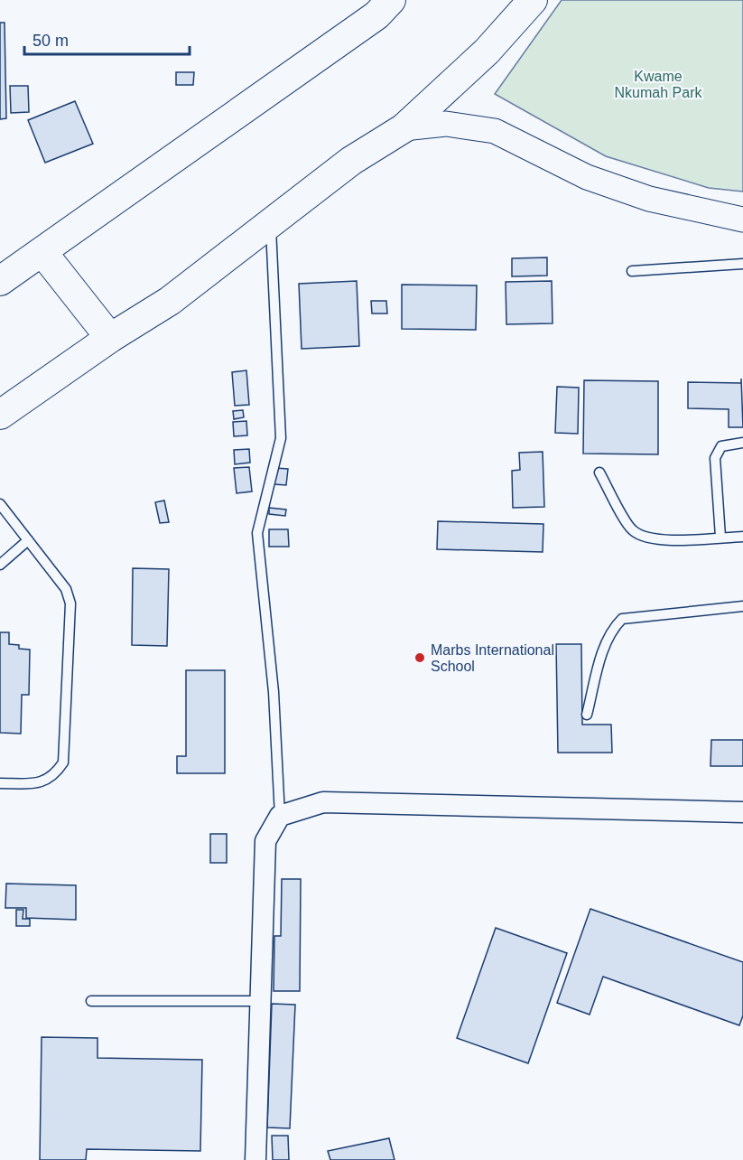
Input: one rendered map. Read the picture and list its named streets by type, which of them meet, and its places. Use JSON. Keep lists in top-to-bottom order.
{
  "parks": ["Kwame Nkumah Park"],
  "places": ["Marbs International School"],
  "scale_bar": "50 m"
}
